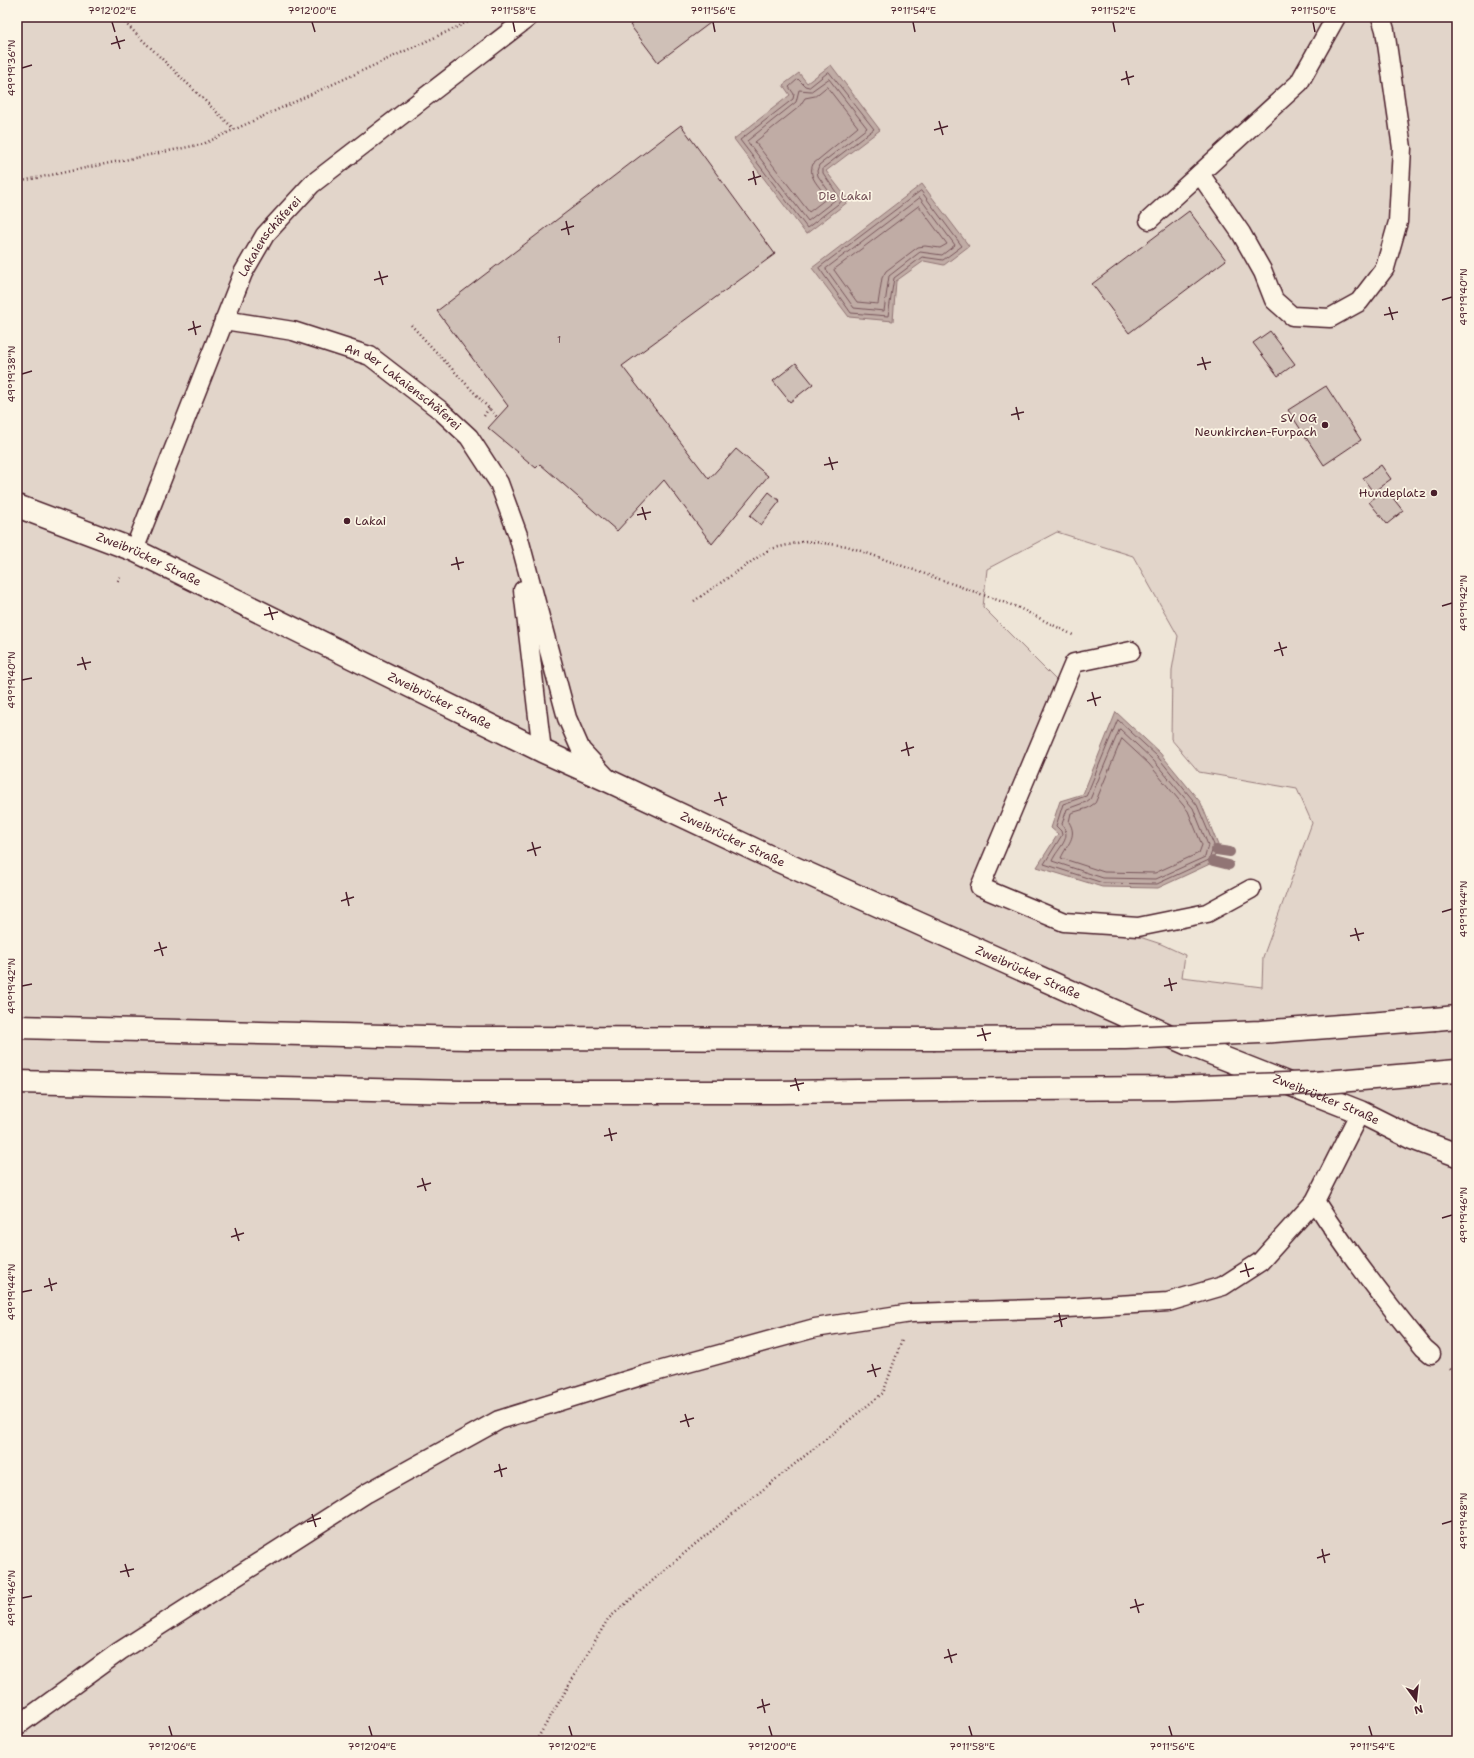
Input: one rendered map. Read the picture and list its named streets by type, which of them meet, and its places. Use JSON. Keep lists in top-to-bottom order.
{
  "streets": {
    "main road": ["Zweibrücker Straße"],
    "lane": ["Lakaienschäferei", "An der Lakaienschäferei"]
  },
  "crossings": [
    ["Lakaienschäferei", "An der Lakaienschäferei"],
    ["Lakaienschäferei", "Zweibrücker Straße"]
  ],
  "parks": ["Die Lakai"],
  "places": ["SV OG Neunkirchen-Furpach", "Hundeplatz", "Lakai"],
  "house_numbers": ["1"],
  "north": "bottom",
  "coordinates": [
    "7°12'02\"E",
    "7°12'00\"E",
    "7°11'58\"E",
    "7°11'56\"E",
    "7°11'54\"E",
    "7°11'52\"E",
    "7°11'50\"E",
    "49°19'36\"N",
    "49°19'40\"N",
    "49°19'38\"N",
    "49°19'42\"N",
    "49°19'44\"N",
    "49°19'46\"N",
    "49°19'48\"N",
    "7°12'06\"E",
    "7°12'04\"E"
  ]
}
